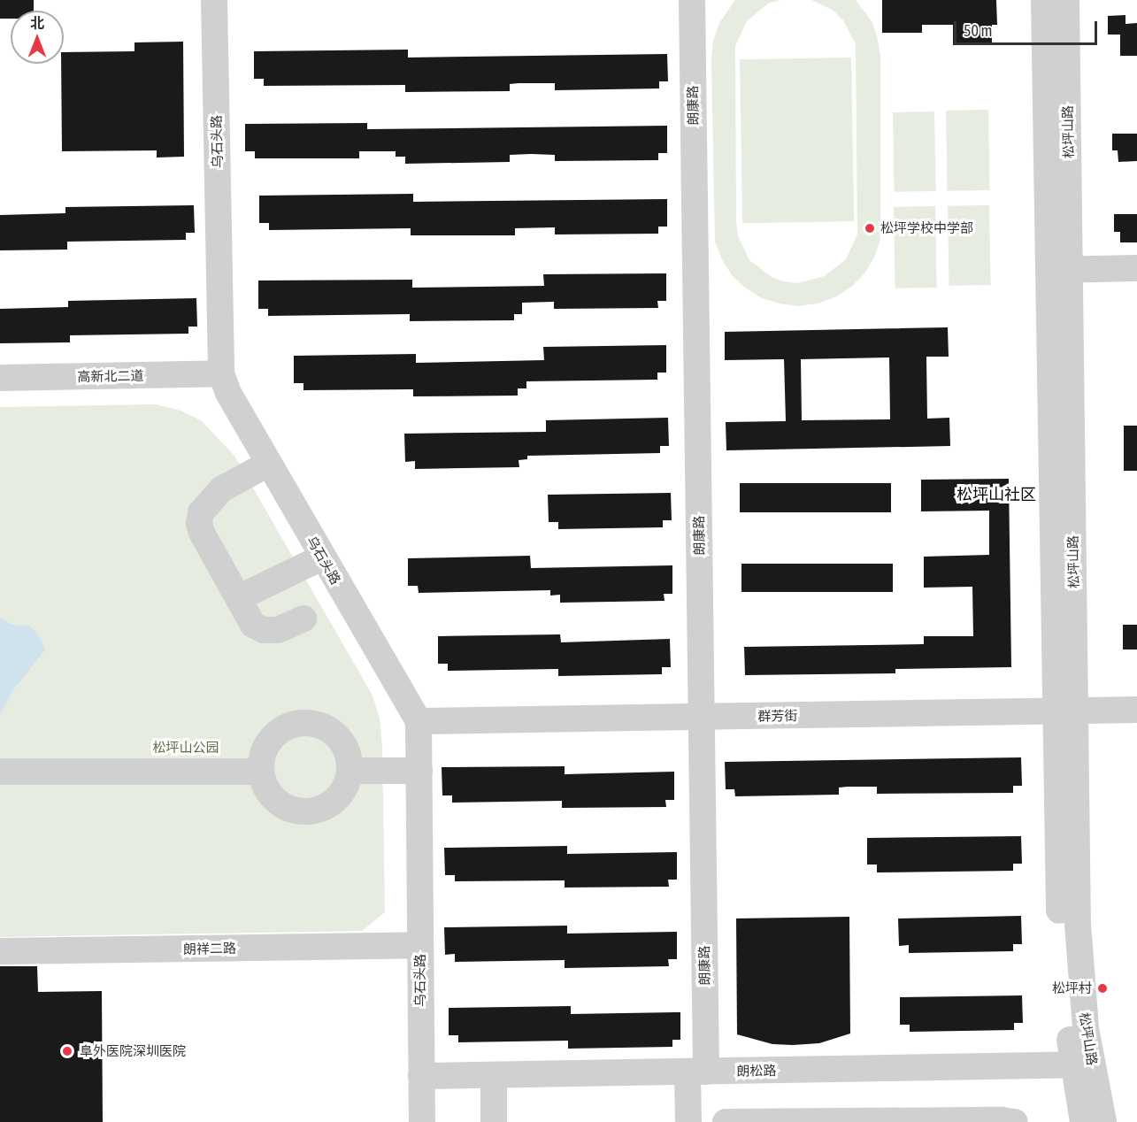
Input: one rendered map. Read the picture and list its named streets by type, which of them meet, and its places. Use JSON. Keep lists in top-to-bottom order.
{
  "streets": {
    "street": [
      "朗康路",
      "松坪山路",
      "乌石头路",
      "高新北二道",
      "群芳街",
      "朗祥二路",
      "朗松路"
    ]
  },
  "crossings": [
    ["朗康路", "群芳街"],
    ["朗康路", "朗松路"],
    ["松坪山路", "群芳街"],
    ["松坪山路", "朗松路"],
    ["乌石头路", "高新北二道"],
    ["乌石头路", "群芳街"],
    ["乌石头路", "朗祥二路"],
    ["乌石头路", "朗松路"]
  ],
  "districts": ["松坪山社区"],
  "parks": ["松坪山公园"],
  "places": ["松坪学校中学部", "松坪村", "阜外医院深圳医院"],
  "scale_bar": "50 m",
  "north": "top"
}
